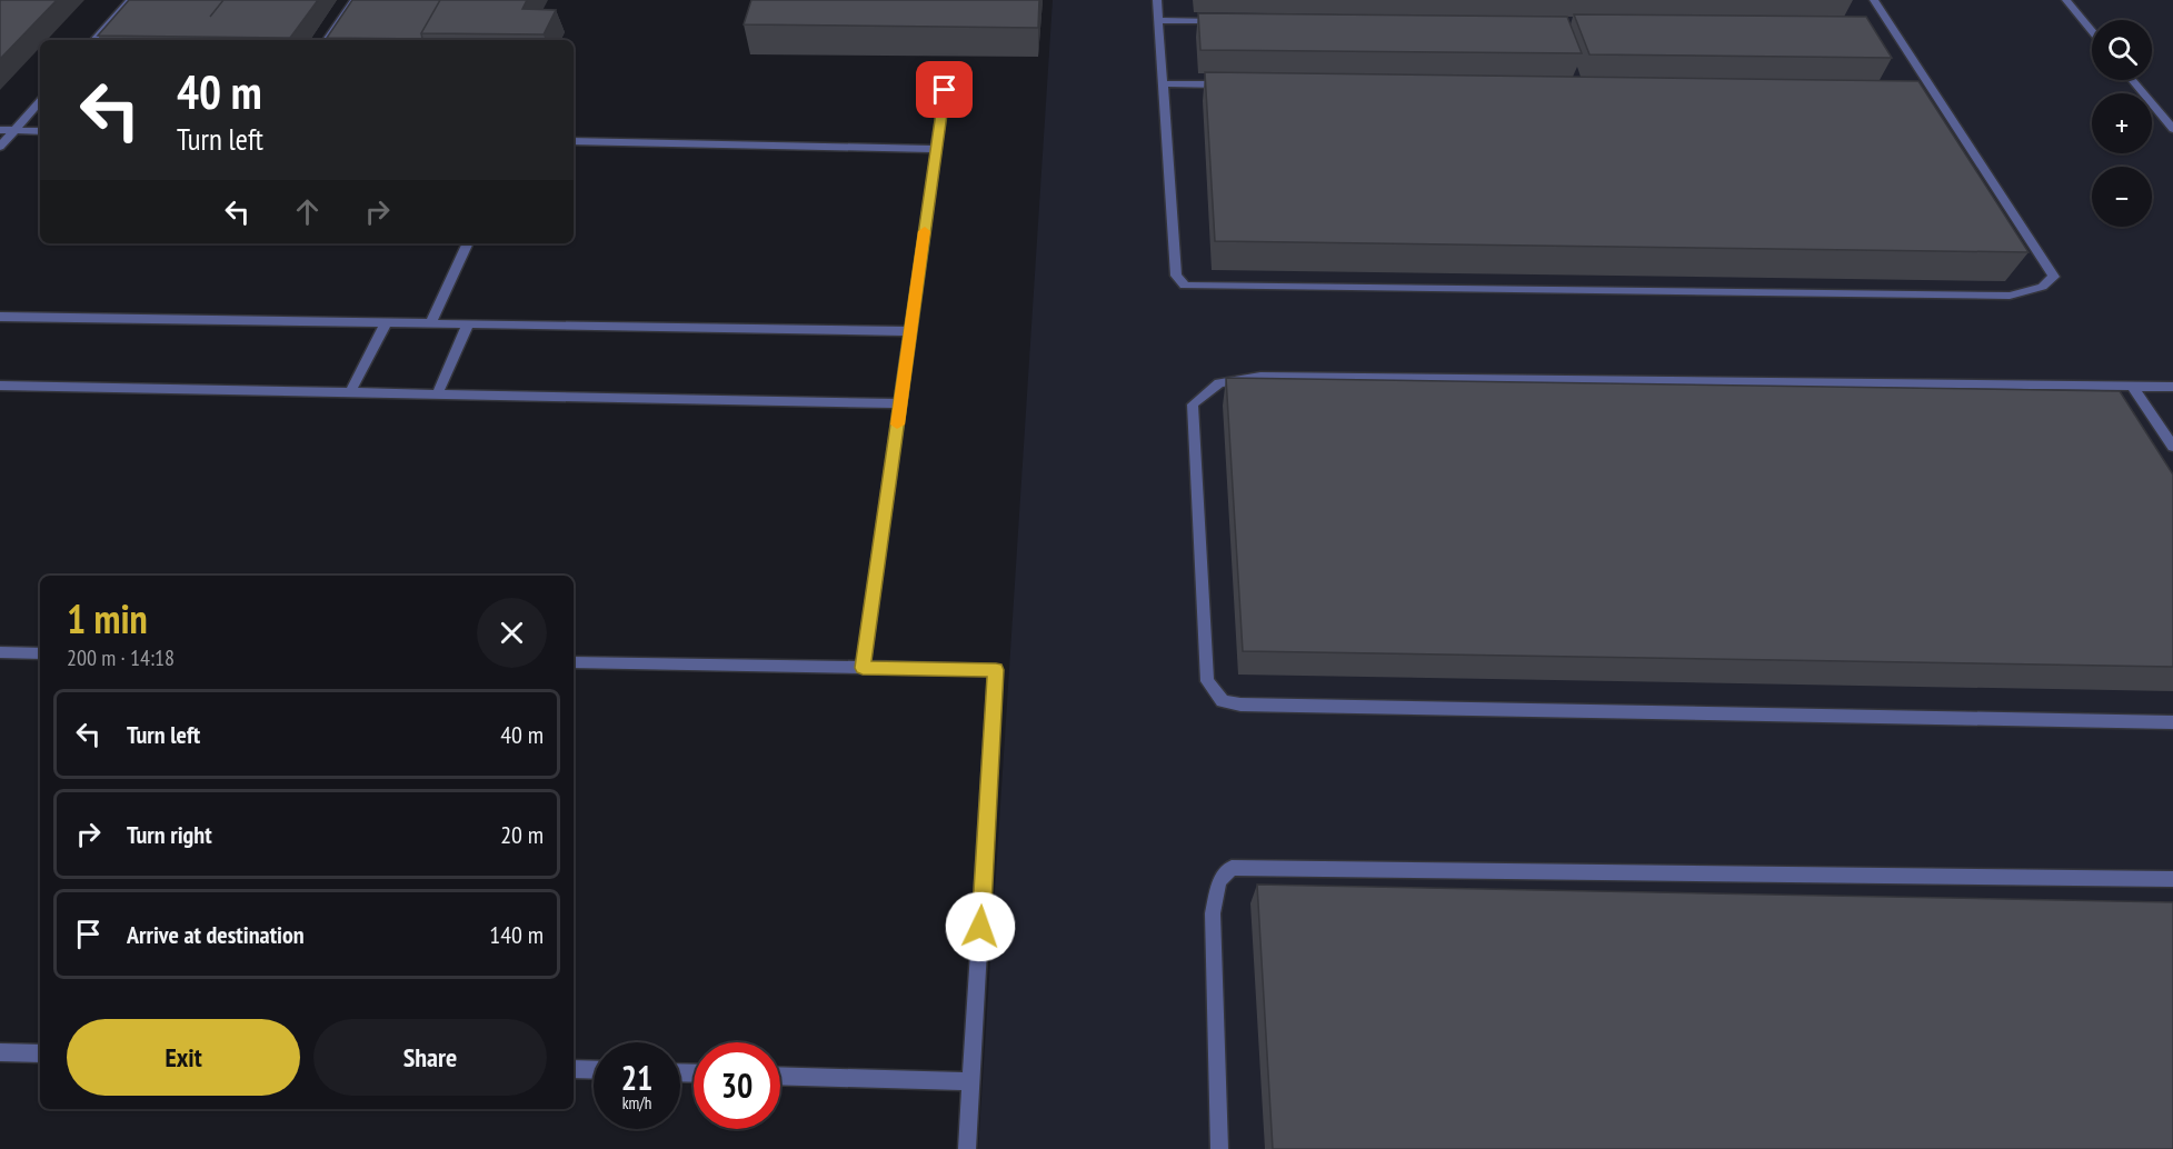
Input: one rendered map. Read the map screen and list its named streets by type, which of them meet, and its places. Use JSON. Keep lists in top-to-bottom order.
{
  "page": {
    "map_buttons": ["+", "−"],
    "turn": ["40 m", "Turn left"],
    "heading": ["1 min", "200 m · 14:18"],
    "list": [
      {
        "name": "Turn left",
        "value": "40 m"
      },
      {
        "name": "Turn right",
        "value": "20 m"
      },
      {
        "name": "Arrive at destination",
        "value": "140 m"
      }
    ],
    "buttons": ["Exit", "Share"],
    "speed": "21 km/h",
    "limit": "30"
  }
}
